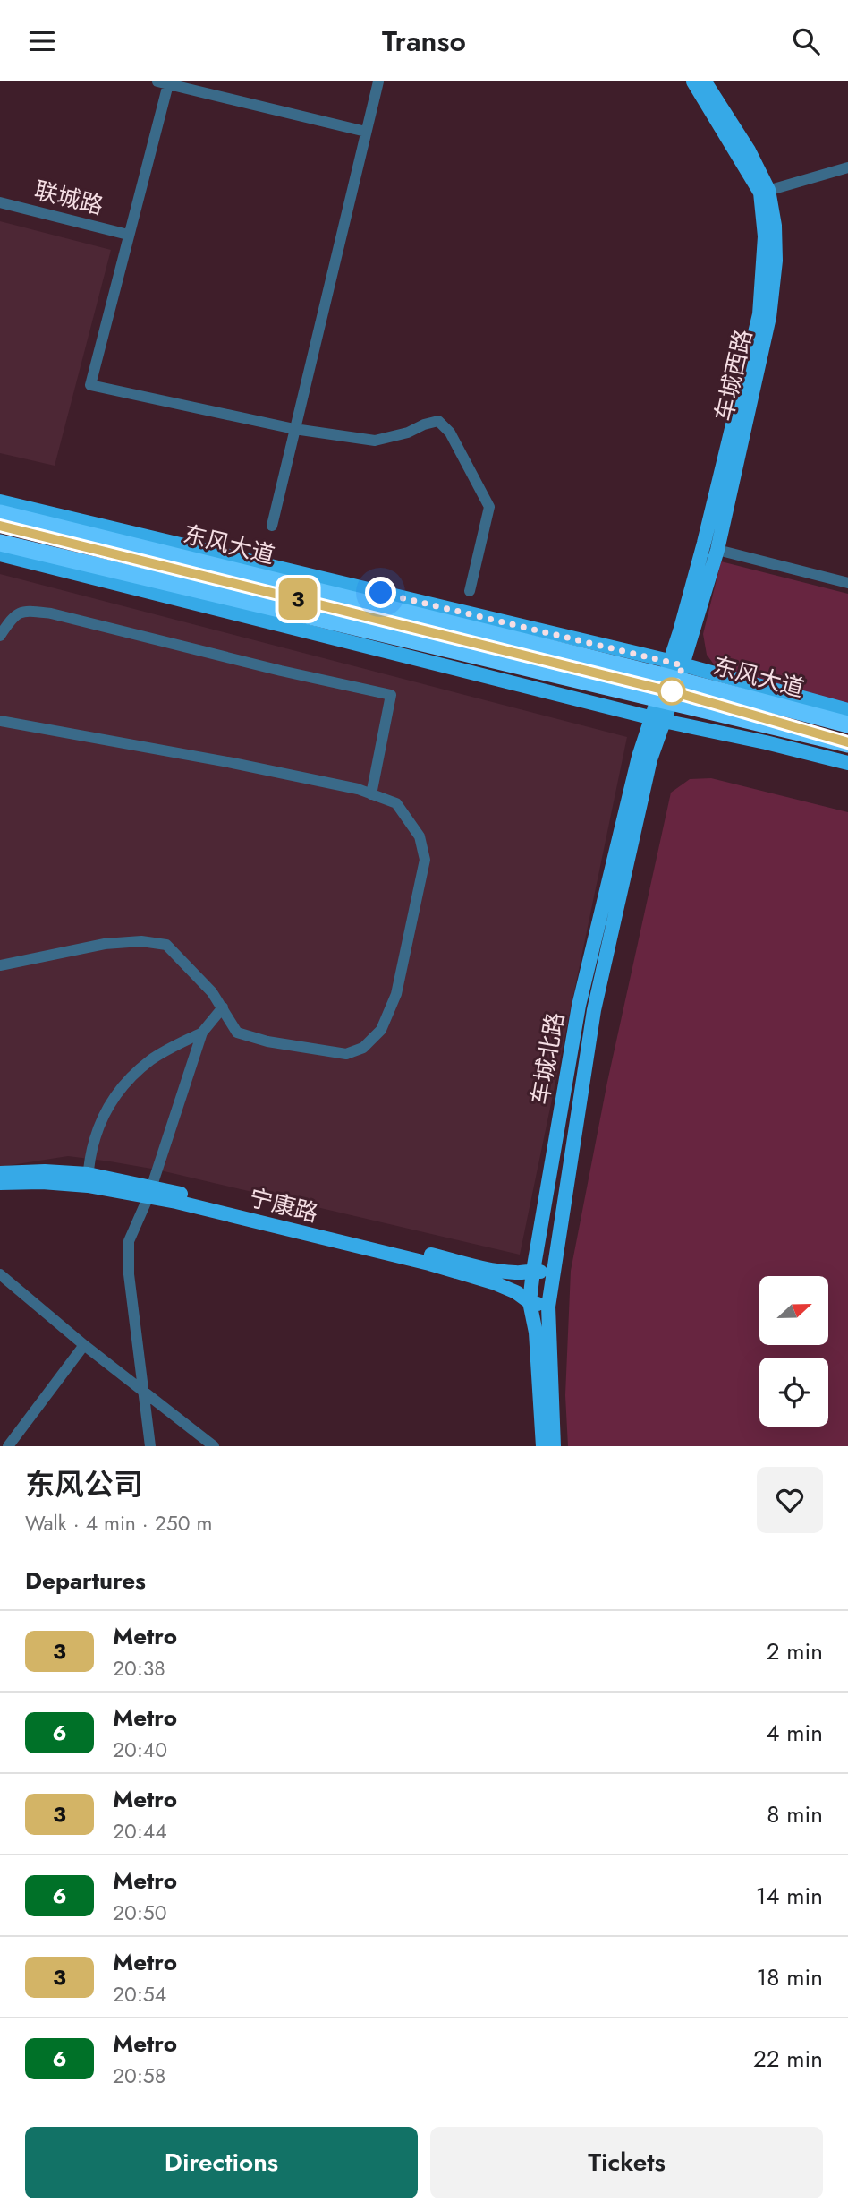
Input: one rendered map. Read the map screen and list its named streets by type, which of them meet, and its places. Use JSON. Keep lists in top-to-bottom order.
{
  "streets": {
    "highway": ["东风大道"],
    "main road": ["车城西路", "车城北路", "宁康路"],
    "street": ["联城路"]
  },
  "crossings": [
    ["车城西路", "车城北路"],
    ["车城北路", "宁康路"]
  ],
  "lines": ["metro line 3"],
  "north": "right",
  "page": {
    "header": "Transo",
    "on_map": "3",
    "heading": [
      ["东风公司", "Walk · 4 min · 250 m"],
      "Departures"
    ],
    "list": [
      {
        "mark": "3",
        "name": "Metro",
        "note": "20:38",
        "value": "2 min"
      },
      {
        "mark": "6",
        "name": "Metro",
        "note": "20:40",
        "value": "4 min"
      },
      {
        "mark": "3",
        "name": "Metro",
        "note": "20:44",
        "value": "8 min"
      },
      {
        "mark": "6",
        "name": "Metro",
        "note": "20:50",
        "value": "14 min"
      },
      {
        "mark": "3",
        "name": "Metro",
        "note": "20:54",
        "value": "18 min"
      },
      {
        "mark": "6",
        "name": "Metro",
        "note": "20:58",
        "value": "22 min"
      }
    ],
    "buttons": ["Directions", "Tickets"]
  }
}
